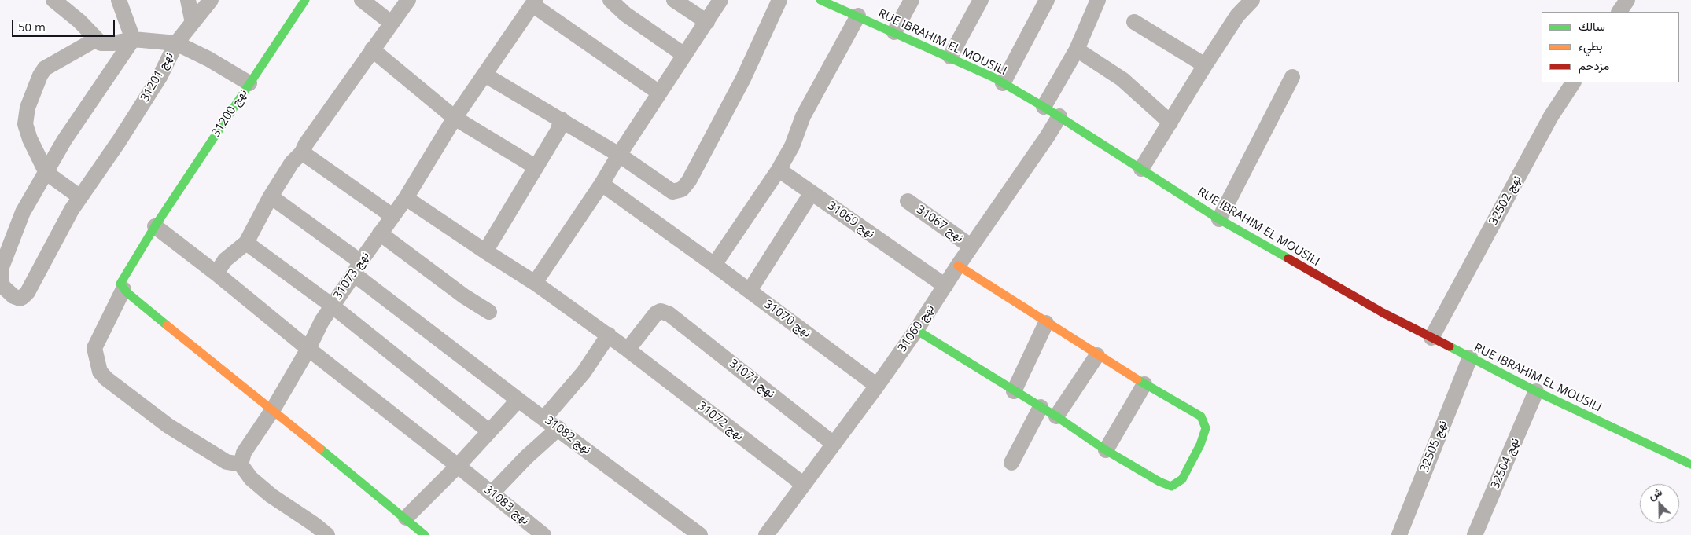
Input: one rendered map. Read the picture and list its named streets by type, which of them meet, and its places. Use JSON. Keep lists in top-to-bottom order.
{
  "streets": {
    "street": [
      "RUE IBRAHIM EL MOUSILI",
      "نهج 31201",
      "نهج 31200",
      "نهج 32502",
      "نهج 31069",
      "نهج 31067",
      "نهج 31073",
      "نهج 31070",
      "نهج 31060",
      "نهج 31071",
      "نهج 31072",
      "نهج 31082",
      "نهج 32505",
      "نهج 32504",
      "نهج 31083"
    ]
  },
  "crossings": [
    ["RUE IBRAHIM EL MOUSILI", "نهج 32502"],
    ["RUE IBRAHIM EL MOUSILI", "نهج 31060"],
    ["RUE IBRAHIM EL MOUSILI", "نهج 32505"],
    ["RUE IBRAHIM EL MOUSILI", "نهج 32504"],
    ["نهج 31201", "نهج 31200"],
    ["نهج 31069", "نهج 31060"],
    ["نهج 31067", "نهج 31060"],
    ["نهج 31073", "نهج 31072"],
    ["نهج 31073", "نهج 31082"],
    ["نهج 31073", "نهج 31083"],
    ["نهج 31070", "نهج 31060"],
    ["نهج 31060", "نهج 31071"],
    ["نهج 31060", "نهج 31072"],
    ["نهج 31071", "نهج 31072"]
  ],
  "legend": ["سالك", "بطيء", "مزدحم"],
  "scale_bar": "50 m",
  "north": "top left"
}
